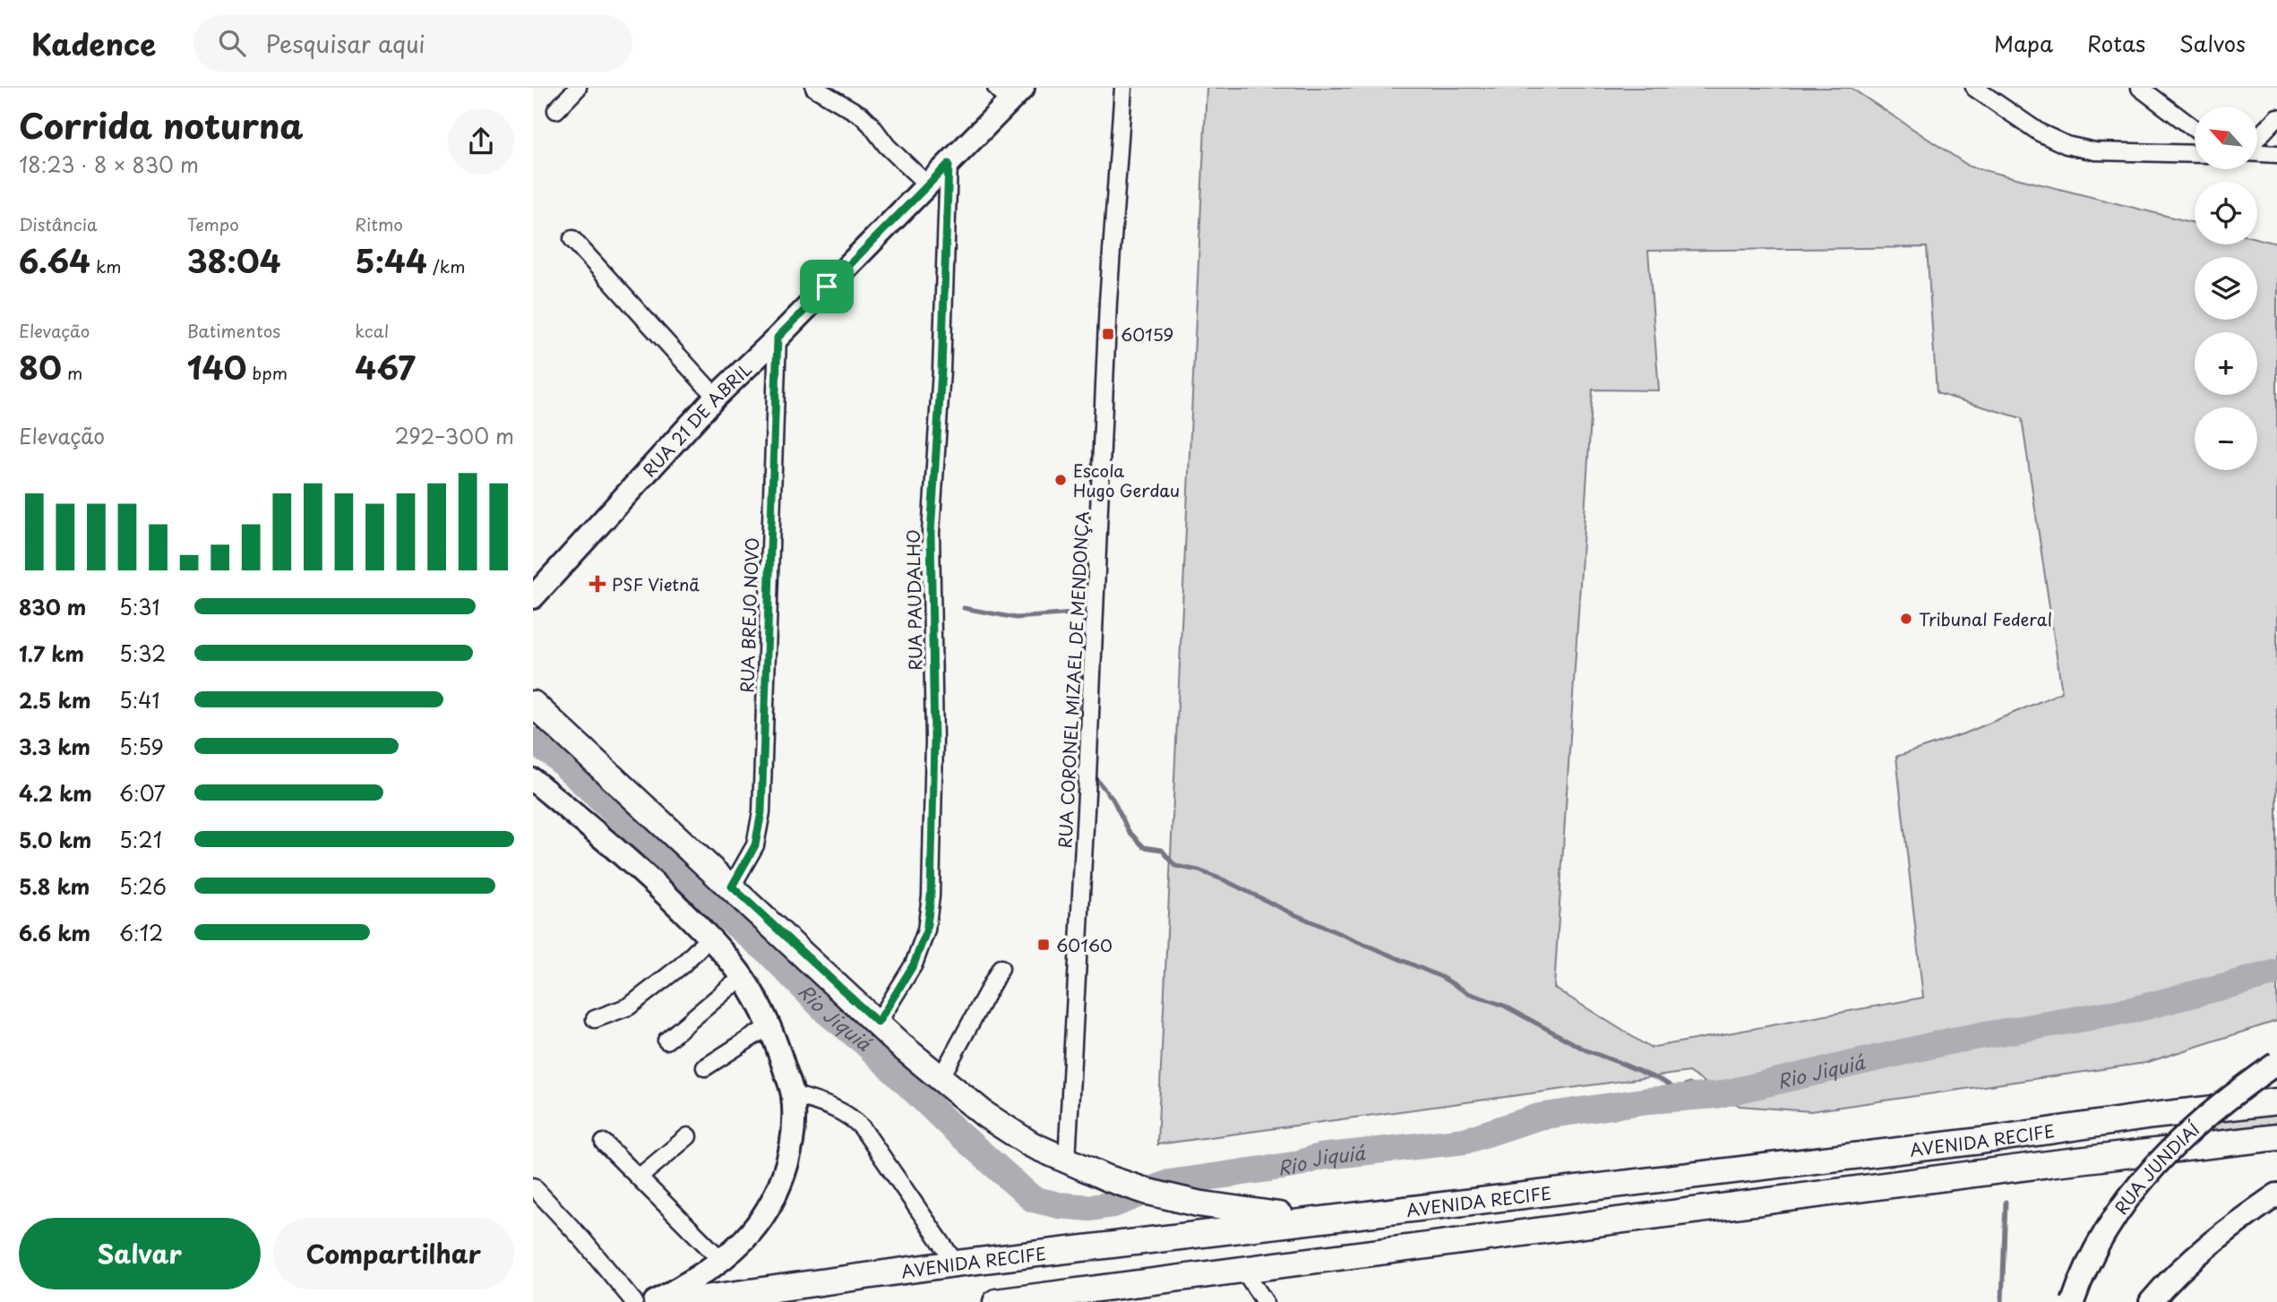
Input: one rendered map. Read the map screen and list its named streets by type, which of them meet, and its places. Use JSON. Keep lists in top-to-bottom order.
{
  "streets": {
    "main road": ["AVENIDA RECIFE"],
    "street": [
      "RUA 21 DE ABRIL",
      "RUA PAUDALHO",
      "RUA BREJO NOVO",
      "RUA CORONEL MIZAEL DE MENDONÇA",
      "RUA JUNDIAÍ"
    ]
  },
  "crossings": [
    ["RUA 21 DE ABRIL", "RUA PAUDALHO"],
    ["RUA 21 DE ABRIL", "RUA BREJO NOVO"]
  ],
  "water": ["Rio Jiquiá"],
  "places": {
    "transit": ["60159", "60160"],
    "other": ["Escola Hugo Gerdau", "Tribunal Federal"],
    "health": ["PSF Vietnã"]
  },
  "north": "top left",
  "page": {
    "header": "Kadence",
    "search": "Pesquisar aqui",
    "nav": ["Mapa", "Rotas", "Salvos"],
    "heading": ["Corrida noturna", "18:23 · 8 × 830 m"],
    "map_buttons": ["+", "−"],
    "stats": [
      ["Distância", "6.64 km"],
      ["Tempo", "38:04"],
      ["Ritmo", "5:44 /km"],
      ["Elevação", "80 m"],
      ["Batimentos", "140 bpm"],
      ["kcal", "467"]
    ],
    "chart": ["Elevação", "292–300 m"],
    "list": [
      {
        "name": "830 m",
        "note": "5:31"
      },
      {
        "name": "1.7 km",
        "note": "5:32"
      },
      {
        "name": "2.5 km",
        "note": "5:41"
      },
      {
        "name": "3.3 km",
        "note": "5:59"
      },
      {
        "name": "4.2 km",
        "note": "6:07"
      },
      {
        "name": "5.0 km",
        "note": "5:21"
      },
      {
        "name": "5.8 km",
        "note": "5:26"
      },
      {
        "name": "6.6 km",
        "note": "6:12"
      }
    ],
    "buttons": ["Salvar", "Compartilhar"]
  }
}
